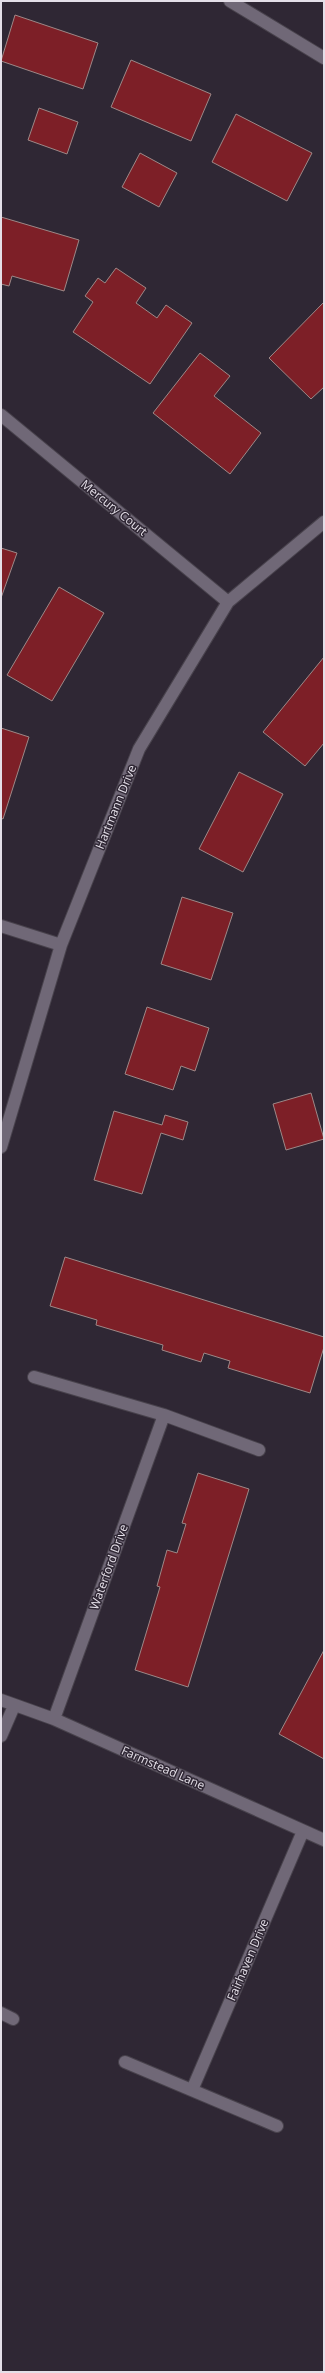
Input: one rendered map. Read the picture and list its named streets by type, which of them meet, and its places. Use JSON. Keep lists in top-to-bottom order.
{
  "streets": {
    "street": [
      "Mercury Court",
      "Hartmann Drive",
      "Waterford Drive",
      "Farmstead Lane",
      "Fairhaven Drive"
    ]
  },
  "crossings": [
    ["Mercury Court", "Hartmann Drive"],
    ["Waterford Drive", "Farmstead Lane"],
    ["Farmstead Lane", "Fairhaven Drive"]
  ]
}
